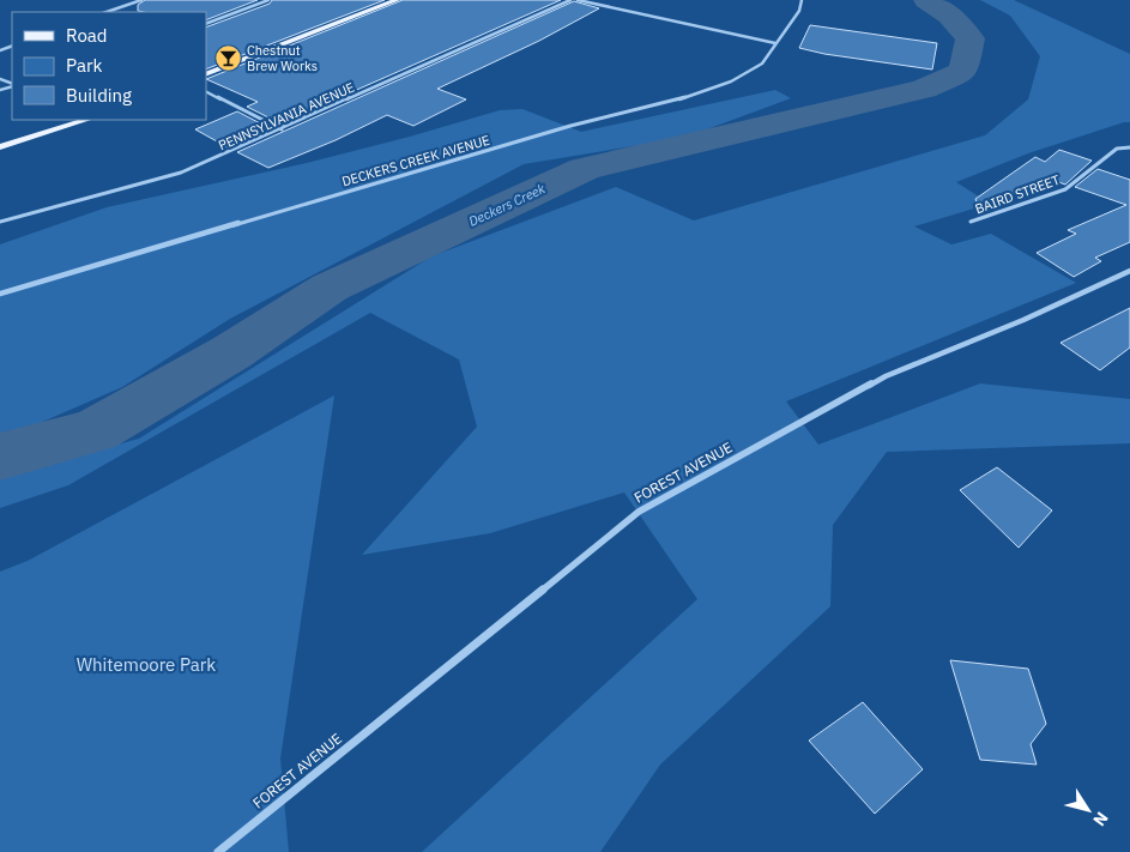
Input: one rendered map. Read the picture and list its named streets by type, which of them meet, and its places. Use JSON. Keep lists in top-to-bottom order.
{
  "streets": {
    "street": [
      "PENNSYLVANIA AVENUE",
      "DECKERS CREEK AVENUE",
      "BAIRD STREET",
      "FOREST AVENUE"
    ]
  },
  "water": ["Deckers Creek"],
  "parks": ["Whitemoore Park"],
  "places": {
    "bar": ["Chestnut Brew Works"]
  },
  "legend": ["Road", "Park", "Building"],
  "north": "bottom right"
}
